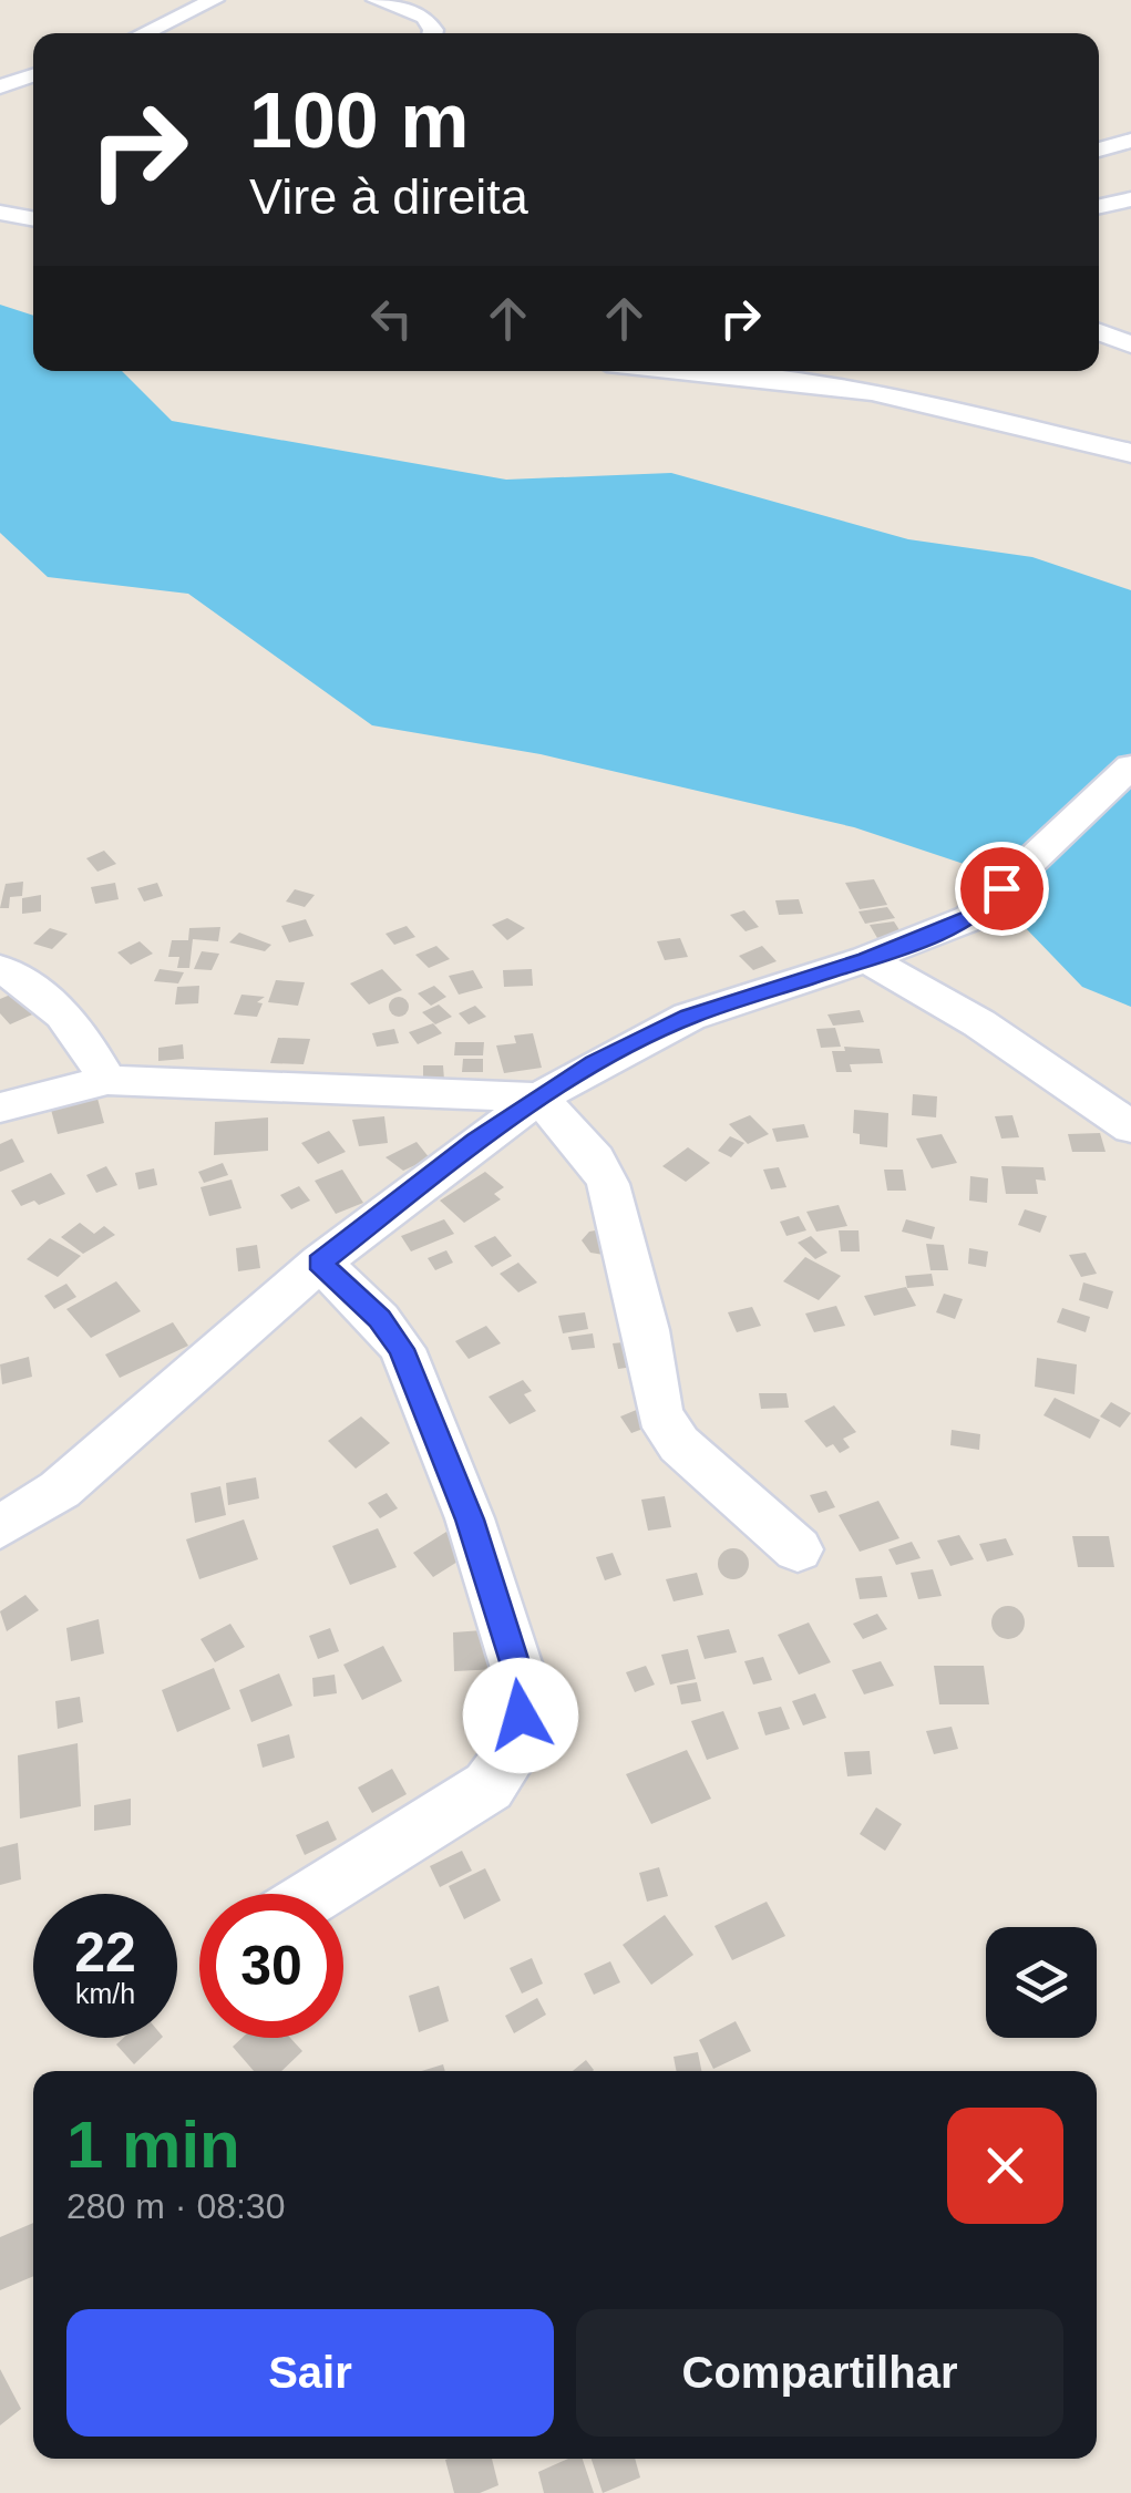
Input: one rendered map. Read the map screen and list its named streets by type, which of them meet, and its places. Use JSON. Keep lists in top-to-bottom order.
{
  "page": {
    "turn": ["100 m", "Vire à direita"],
    "speed": "22 km/h",
    "limit": "30",
    "heading": ["1 min", "280 m · 08:30"],
    "buttons": ["Sair", "Compartilhar"]
  }
}
